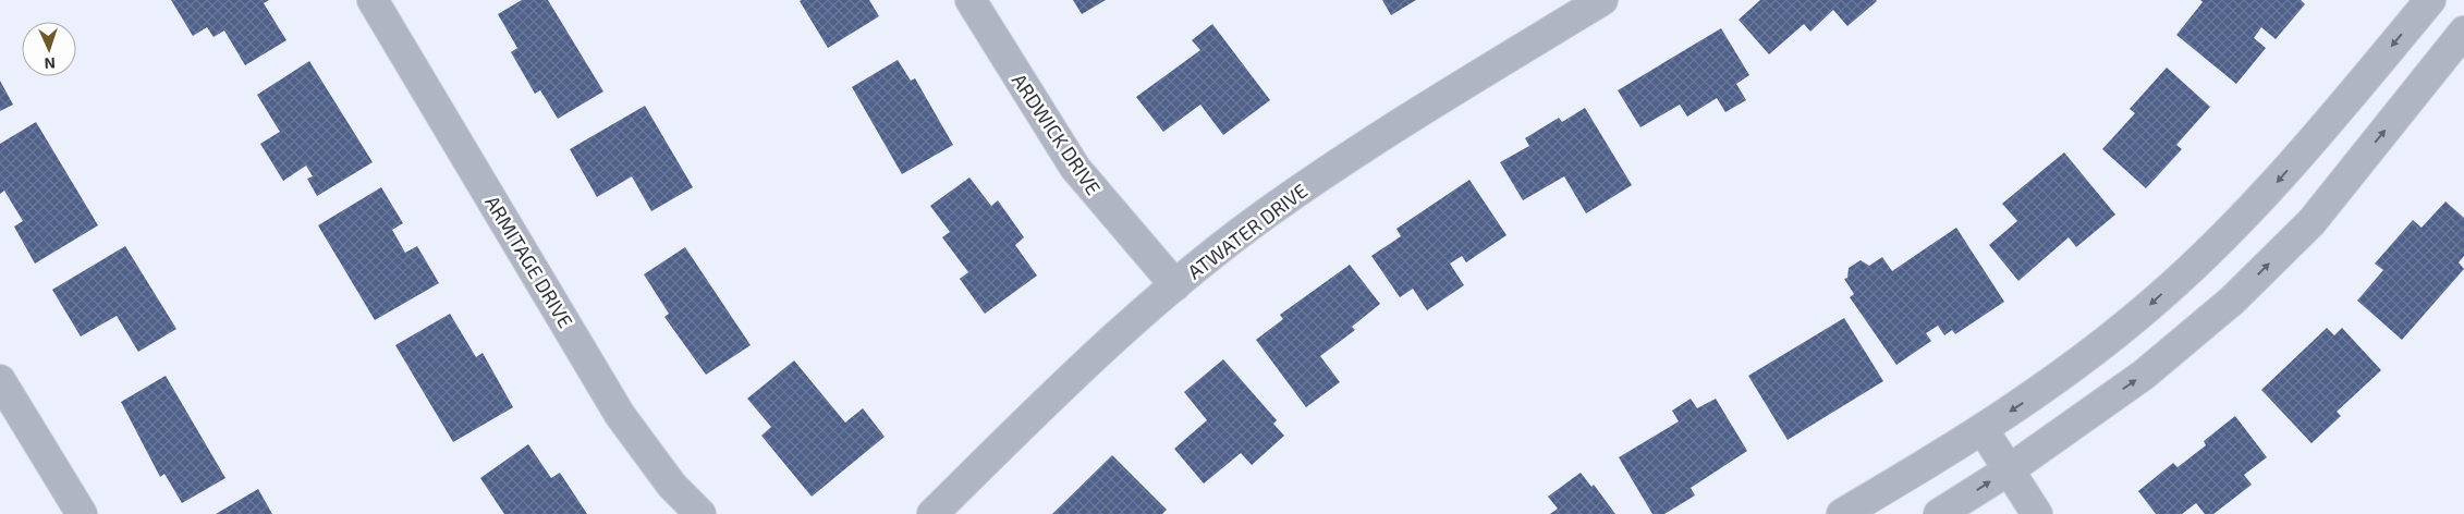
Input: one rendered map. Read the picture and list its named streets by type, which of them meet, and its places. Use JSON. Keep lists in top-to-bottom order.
{
  "streets": {
    "street": ["ARDWICK DRIVE", "ATWATER DRIVE", "ARMITAGE DRIVE"]
  },
  "crossings": [
    ["ARDWICK DRIVE", "ATWATER DRIVE"]
  ],
  "north": "bottom"
}
